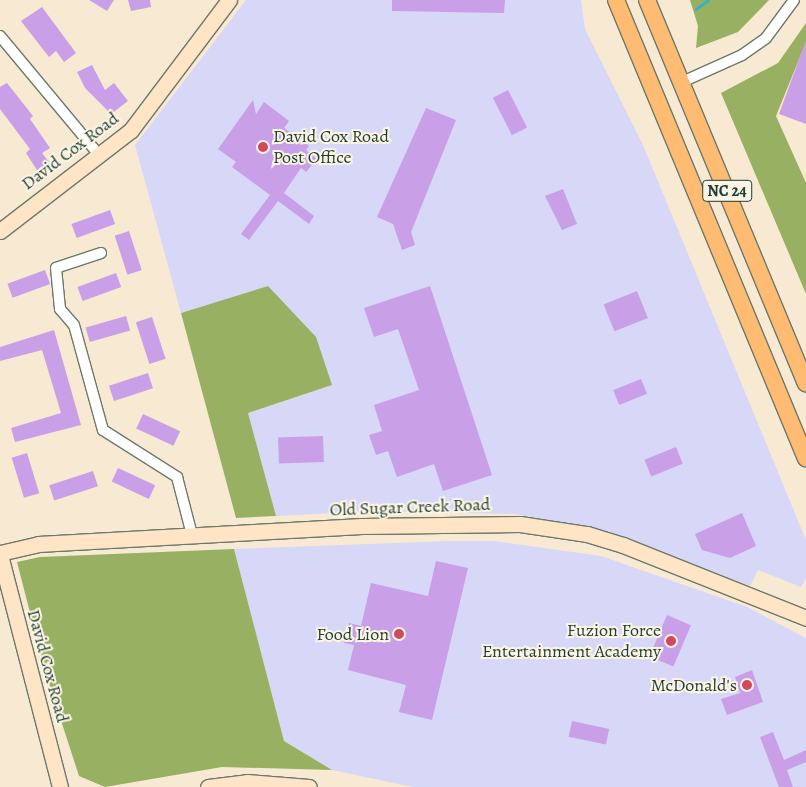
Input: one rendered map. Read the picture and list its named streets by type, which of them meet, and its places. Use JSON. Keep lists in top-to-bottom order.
{
  "streets": {
    "main road": ["NC 24"],
    "street": ["David Cox Road", "Old Sugar Creek Road"]
  },
  "crossings": [
    ["David Cox Road", "Old Sugar Creek Road"]
  ],
  "places": [
    "David Cox Road Post Office",
    "Food Lion",
    "Fuzion Force Entertainment Academy",
    "McDonald's"
  ]
}
